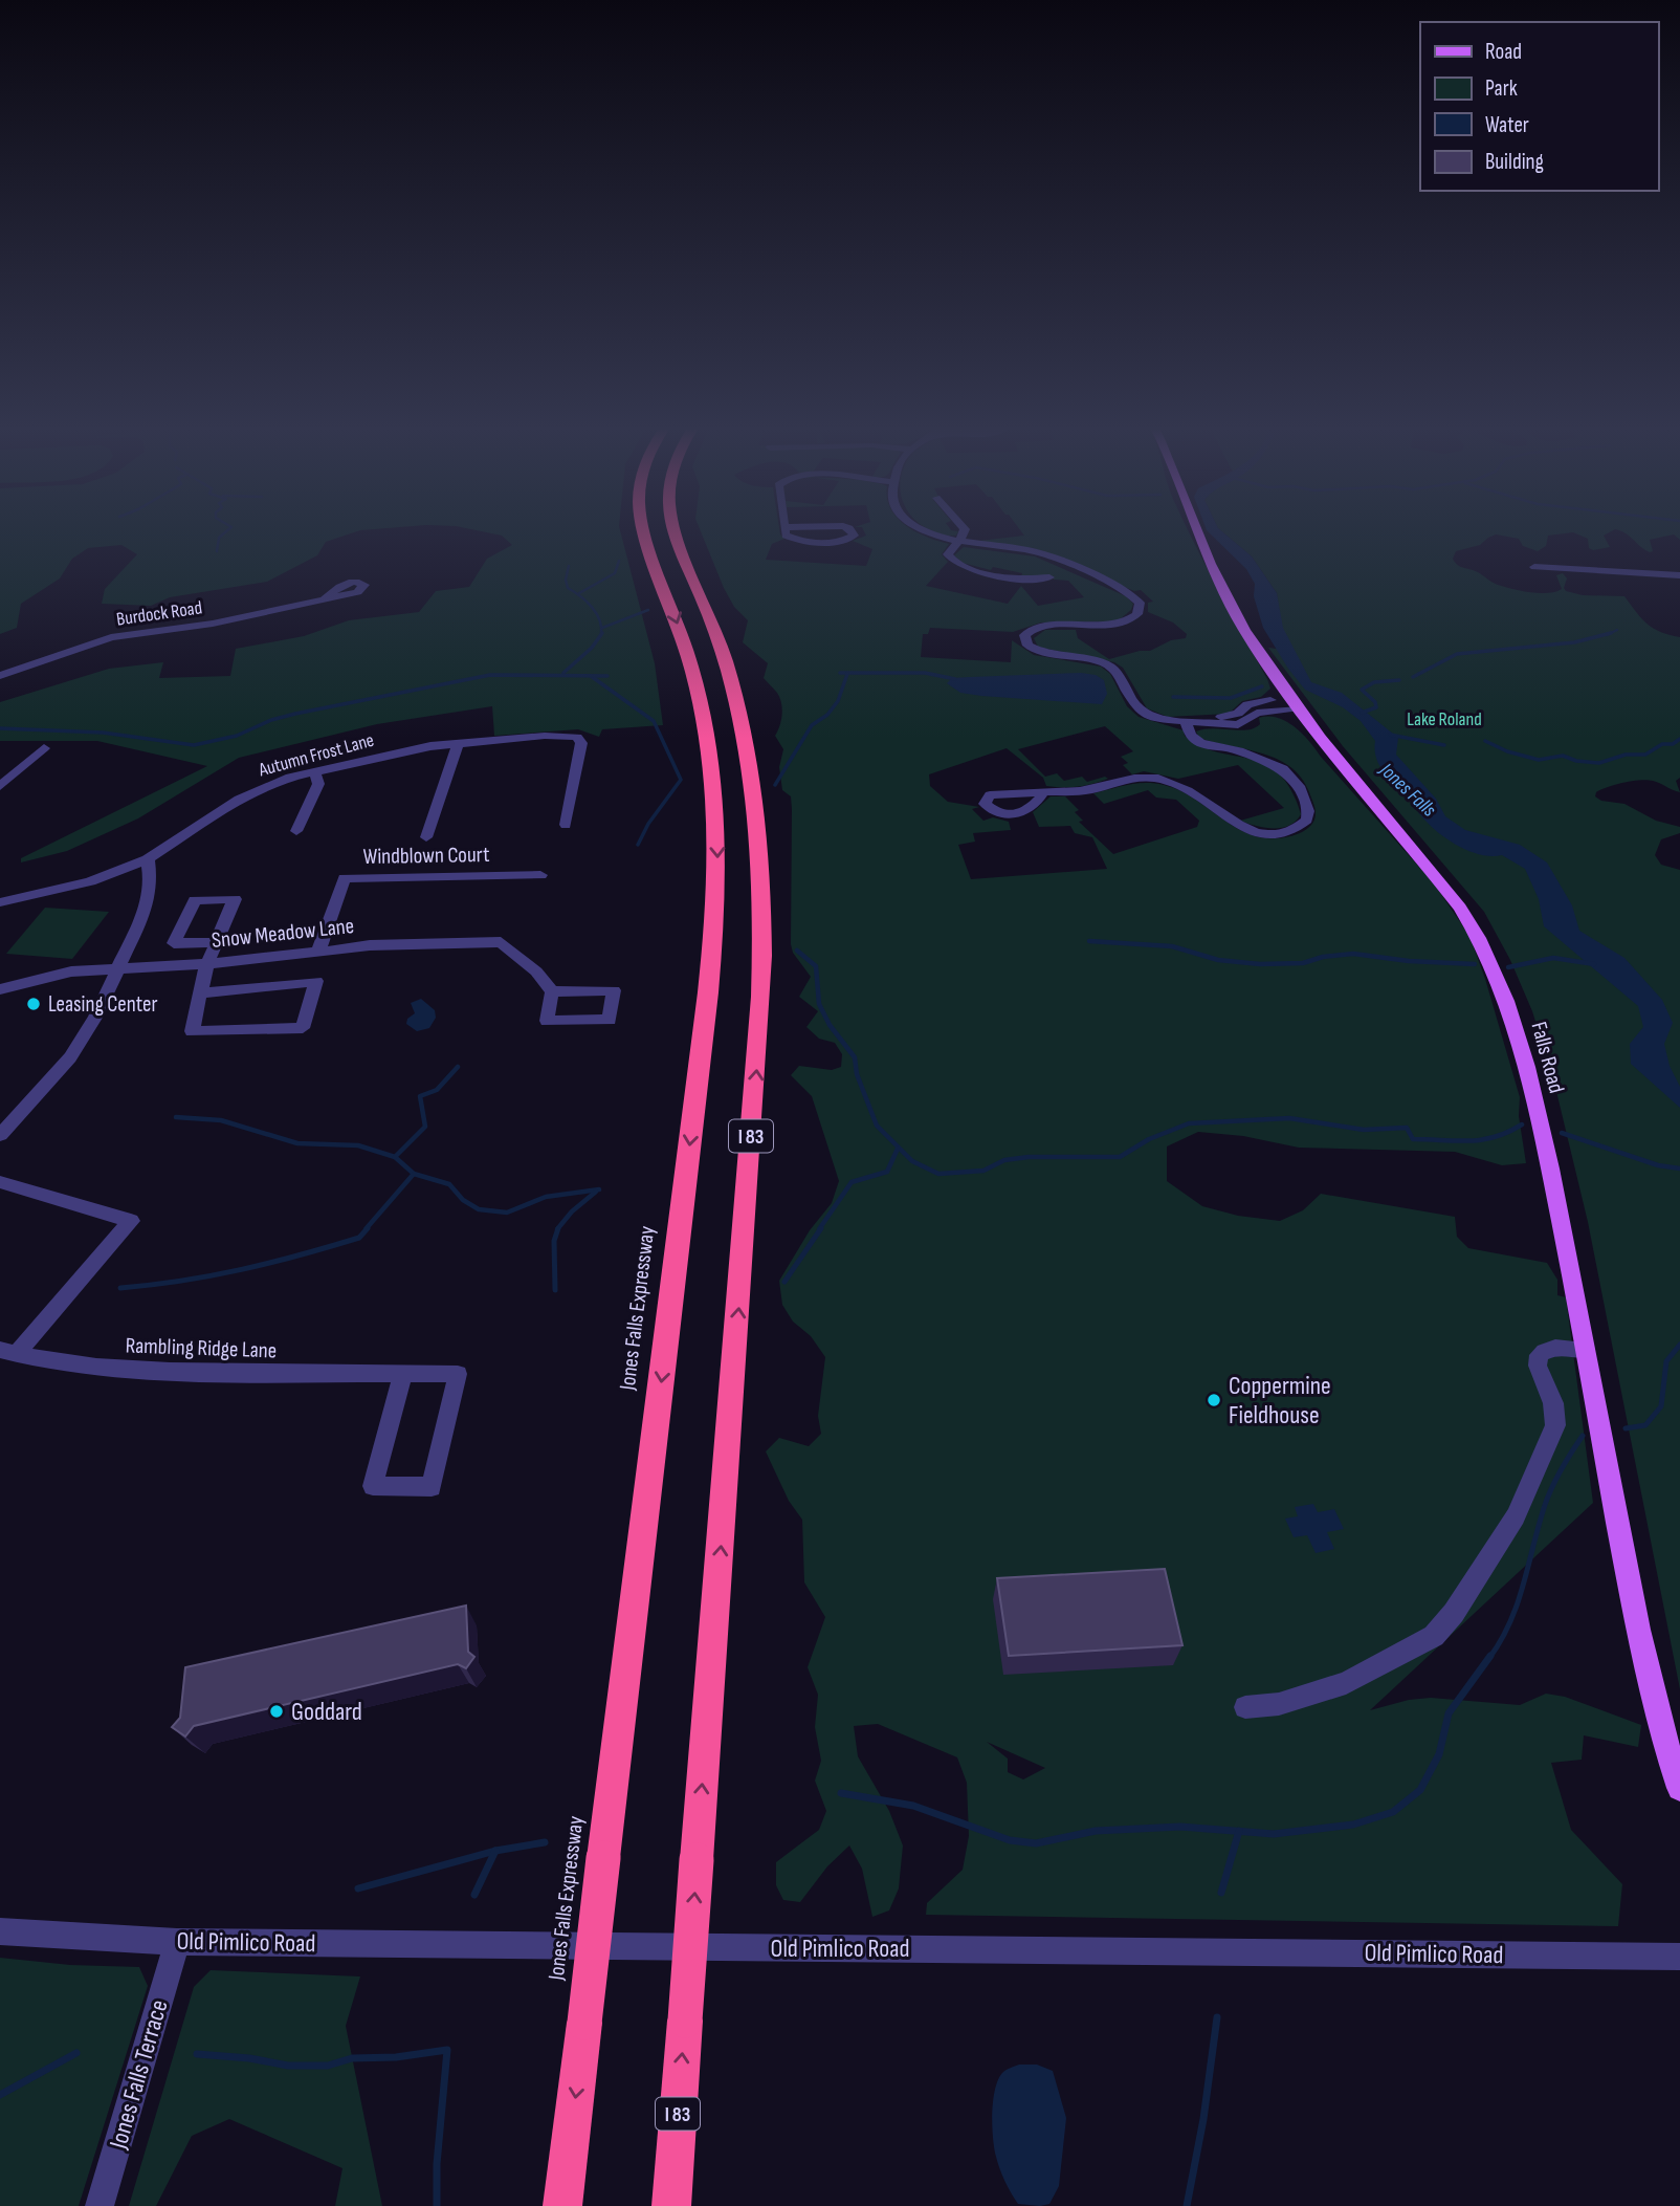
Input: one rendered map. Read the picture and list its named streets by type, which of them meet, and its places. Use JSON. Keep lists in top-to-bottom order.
{
  "streets": {
    "highway": ["I 83", "Jones Falls Expressway"],
    "main road": ["Falls Road"],
    "street": [
      "Burdock Road",
      "Autumn Frost Lane",
      "Windblown Court",
      "Snow Meadow Lane",
      "Rambling Ridge Lane",
      "Old Pimlico Road",
      "Jones Falls Terrace"
    ]
  },
  "crossings": [
    ["Autumn Frost Lane", "Windblown Court"],
    ["Windblown Court", "Snow Meadow Lane"],
    ["Old Pimlico Road", "Jones Falls Terrace"]
  ],
  "water": ["Jones Falls"],
  "parks": ["Lake Roland"],
  "places": ["Leasing Center", "Coppermine Fieldhouse", "Goddard"],
  "legend": [
    "Road",
    "Park",
    "Water",
    "Building"
  ]
}
